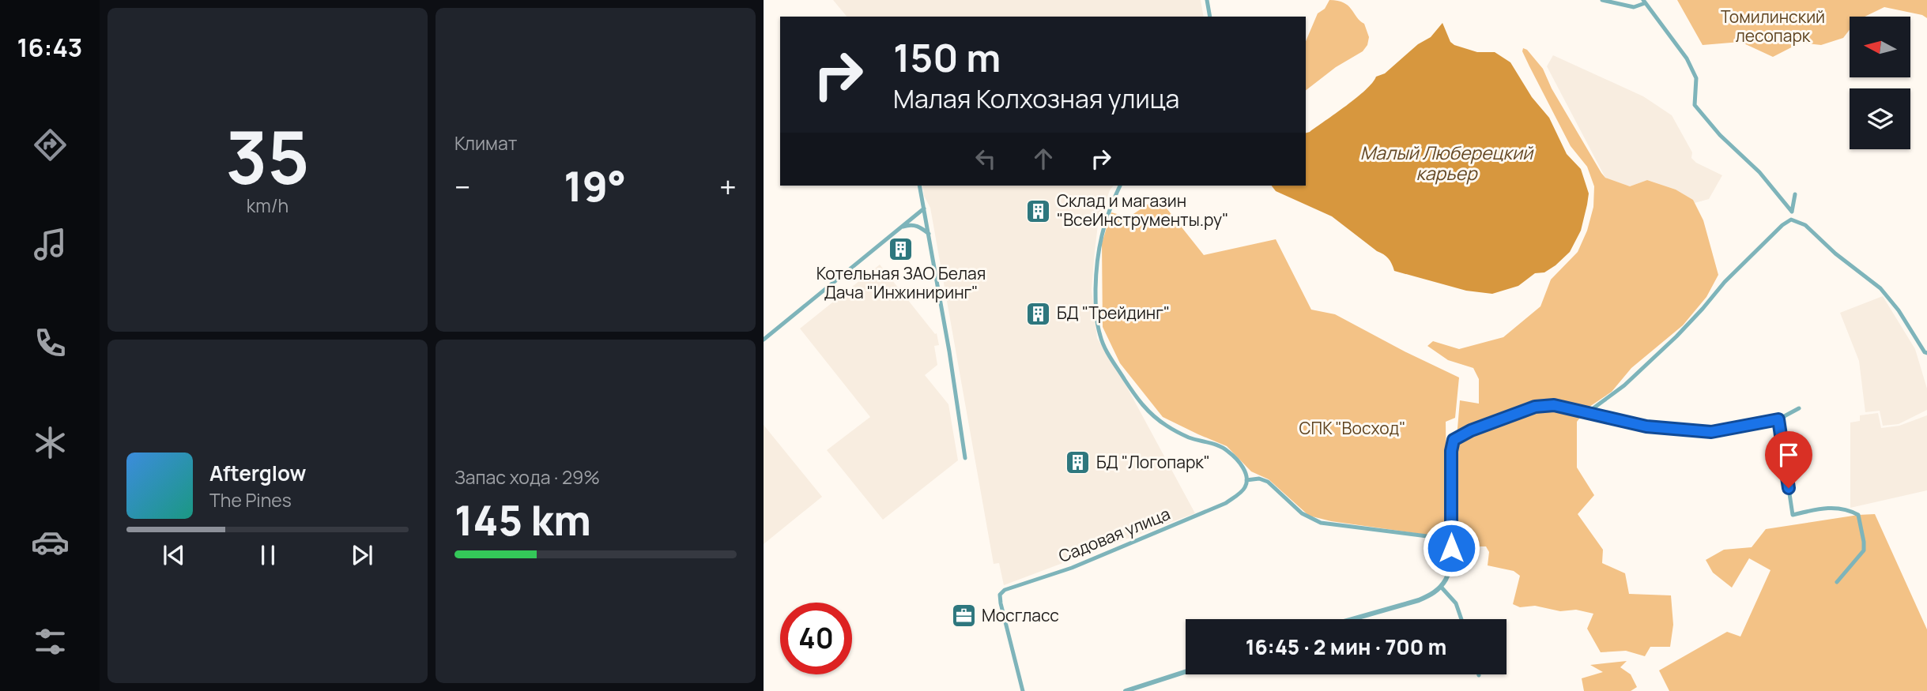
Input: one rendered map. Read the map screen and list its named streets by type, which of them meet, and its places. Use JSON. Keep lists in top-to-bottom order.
{
  "streets": {
    "street": ["Садовая улица"]
  },
  "water": ["Малый Люберецкий карьер"],
  "parks": ["Томилинский лесопарк", "СПК \"Восход\""],
  "places": {
    "building": [
      "Склад и магазин \"ВсеИнструменты.ру\"",
      "Котельная ЗАО Белая Дача \"Инжиниринг\"",
      "БД \"Трейдинг\"",
      "БД \"Логопарк\""
    ],
    "office": ["Мосгласс"]
  },
  "north": "left",
  "page": {
    "tabs": "16:43",
    "tile": [
      ["35", "km/h"],
      "Климат",
      ["Запас хода · 29%", "145 km"]
    ],
    "turn": ["150 m", "Малая Колхозная улица"],
    "heat": ["−", "19°", "+"],
    "song": ["Afterglow", "The Pines"],
    "limit": "40",
    "trip": "16:45 · 2 мин · 700 m"
  }
}
